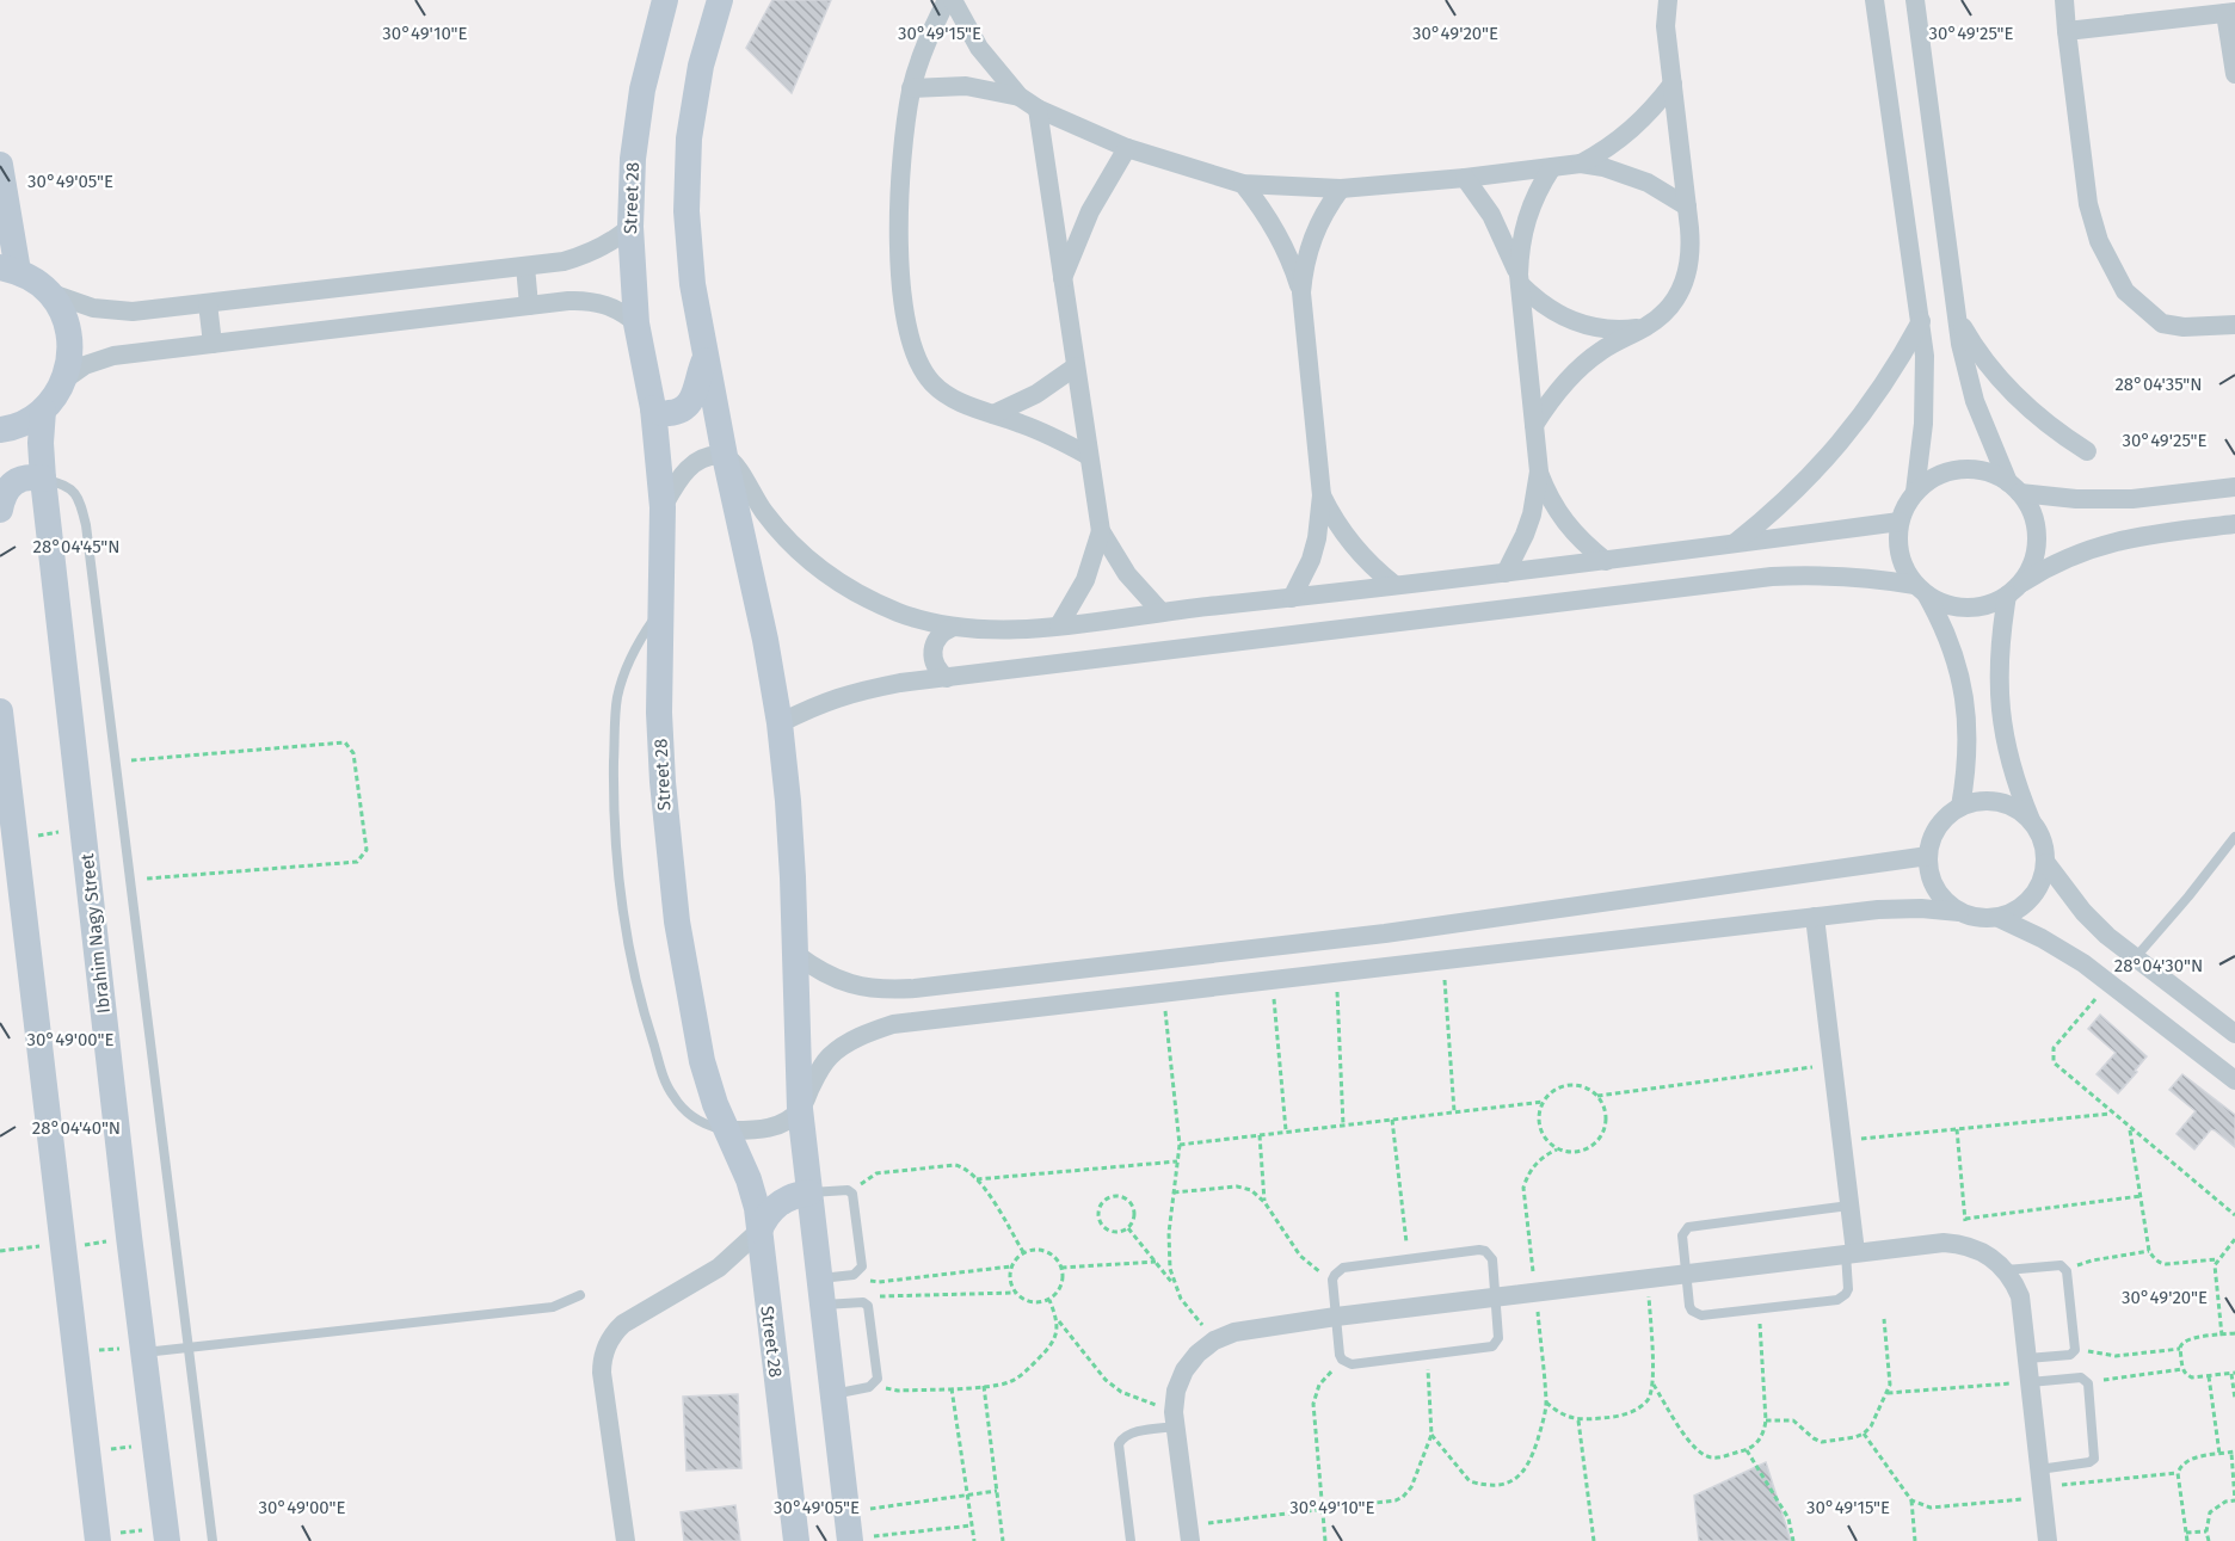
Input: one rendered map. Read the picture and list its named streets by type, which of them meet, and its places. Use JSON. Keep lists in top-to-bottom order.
{
  "streets": {
    "street": ["Street 28", "Ibrahim Nagy Street"]
  },
  "coordinates": [
    "30°49'15\"E",
    "30°49'10\"E",
    "30°49'20\"E",
    "30°49'25\"E",
    "30°49'05\"E",
    "28°04'35\"N",
    "28°04'45\"N",
    "28°04'30\"N",
    "30°49'00\"E",
    "28°04'40\"N"
  ]
}
